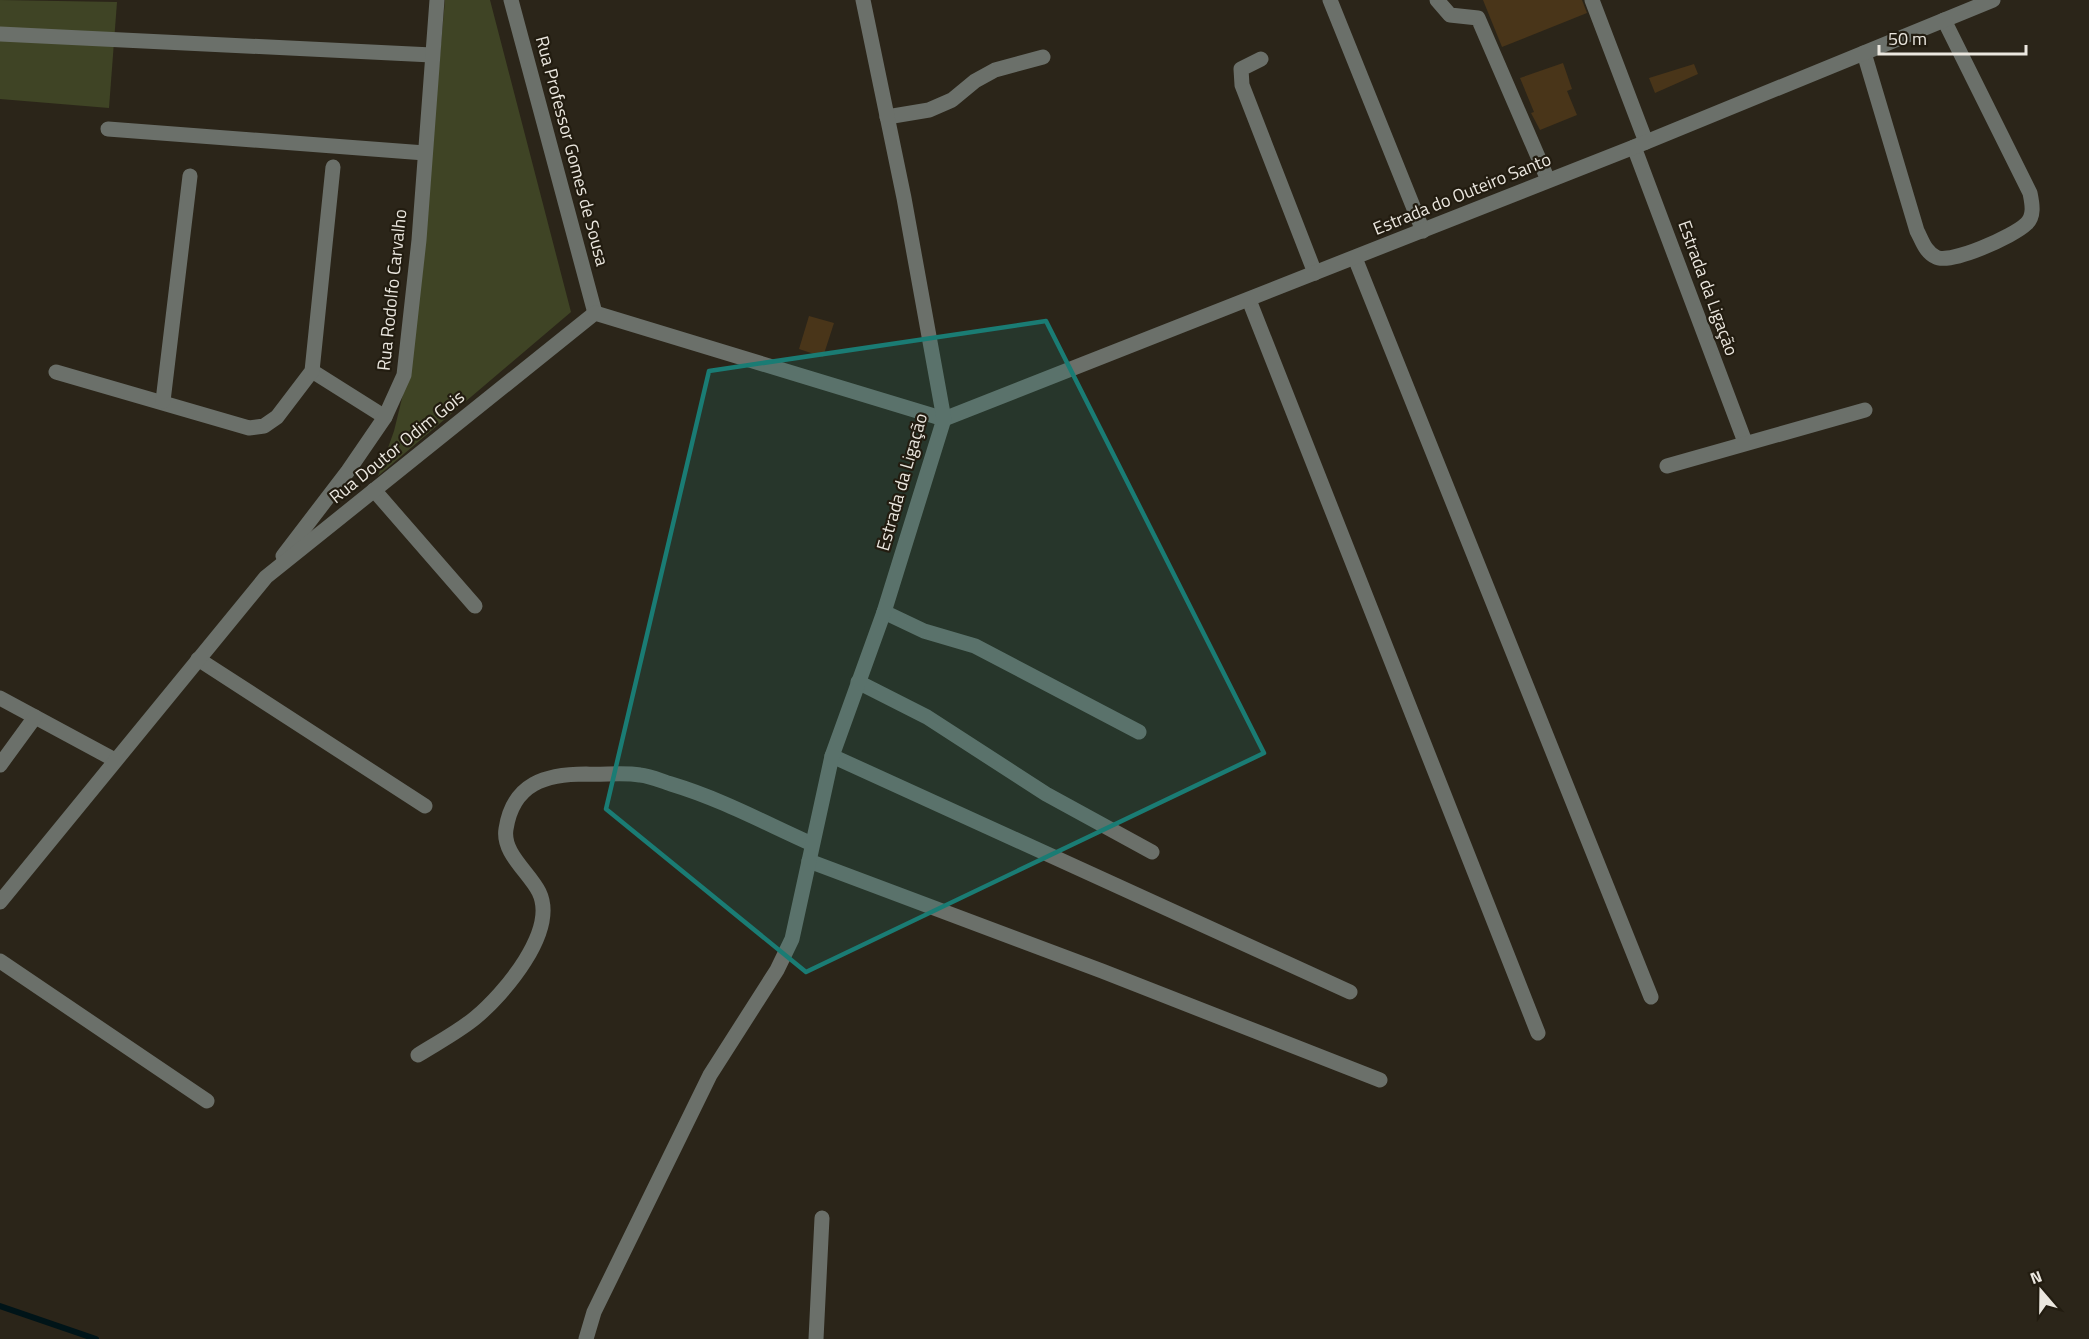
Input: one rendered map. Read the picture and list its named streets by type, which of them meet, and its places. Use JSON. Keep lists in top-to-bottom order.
{
  "streets": {
    "street": [
      "Rua Professor Gomes de Sousa",
      "Estrada do Outeiro Santo",
      "Estrada da Ligação",
      "Rua Rodolfo Carvalho",
      "Rua Doutor Odim Gois"
    ]
  },
  "crossings": [
    ["Rua Professor Gomes de Sousa", "Rua Doutor Odim Gois"],
    ["Estrada do Outeiro Santo", "Estrada da Ligação"],
    ["Rua Rodolfo Carvalho", "Rua Doutor Odim Gois"]
  ],
  "scale_bar": "50 m",
  "north": "top"
}
